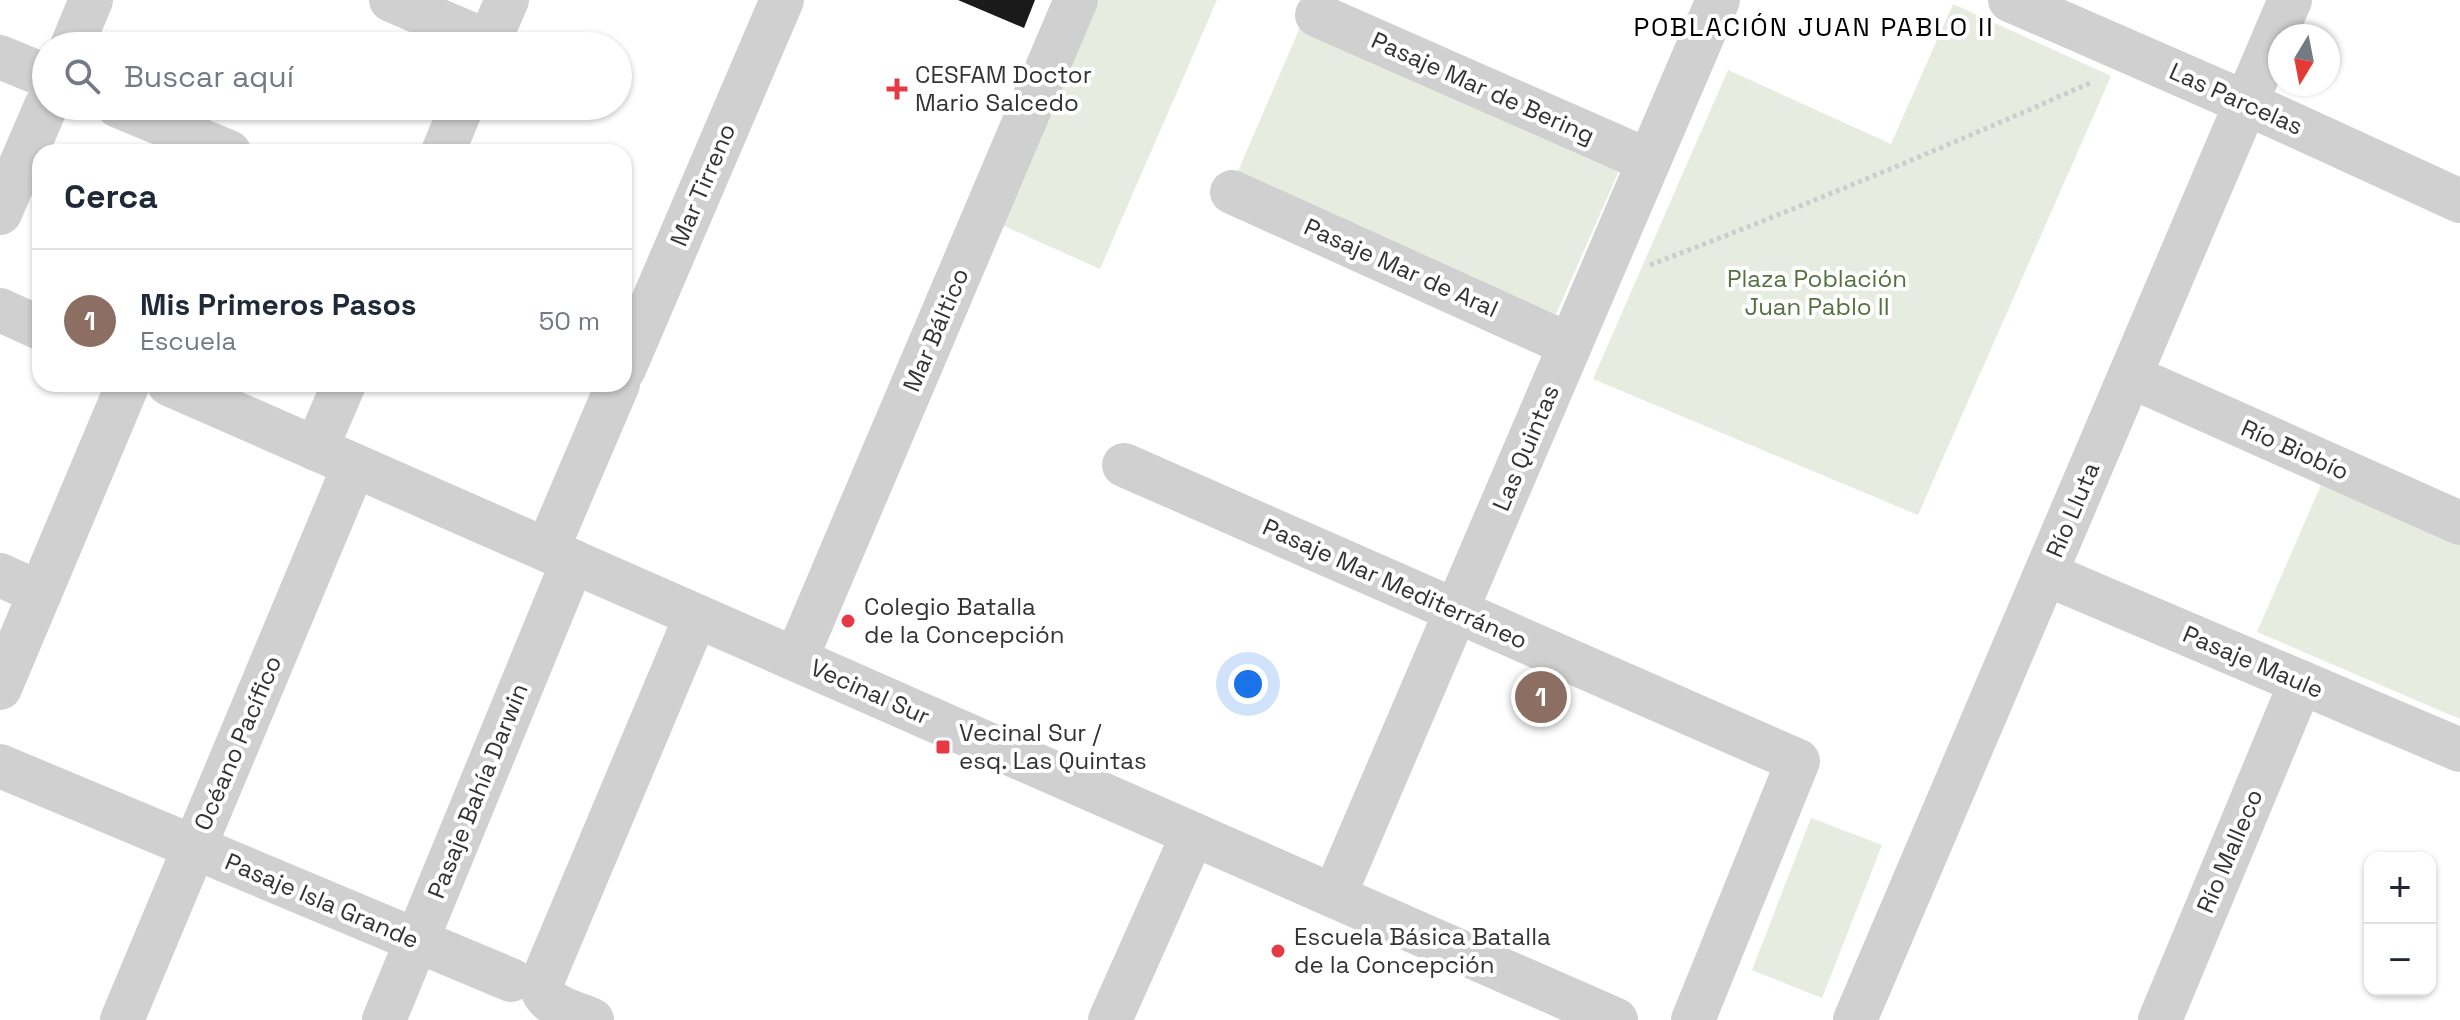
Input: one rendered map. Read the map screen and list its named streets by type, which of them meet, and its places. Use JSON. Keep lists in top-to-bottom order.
{
  "streets": {
    "street": [
      "Pasaje Mar de Bering",
      "Las Parcelas",
      "Mar Tirreno",
      "Pasaje Mar de Aral",
      "Mar Báltico",
      "Las Quintas",
      "Río Biobío",
      "Río Lluta",
      "Pasaje Mar Mediterráneo",
      "Pasaje Maule",
      "Vecinal Sur",
      "Océano Pacífico",
      "Pasaje Bahía Darwin",
      "Río Malleco",
      "Pasaje Isla Grande"
    ]
  },
  "crossings": [
    ["Pasaje Mar de Bering", "Las Quintas"],
    ["Las Parcelas", "Río Lluta"],
    ["Pasaje Mar de Aral", "Las Quintas"],
    ["Mar Báltico", "Vecinal Sur"],
    ["Las Quintas", "Pasaje Mar Mediterráneo"],
    ["Las Quintas", "Vecinal Sur"],
    ["Río Biobío", "Río Lluta"],
    ["Río Lluta", "Pasaje Maule"],
    ["Pasaje Maule", "Río Malleco"],
    ["Vecinal Sur", "Océano Pacífico"],
    ["Vecinal Sur", "Pasaje Bahía Darwin"],
    ["Océano Pacífico", "Pasaje Isla Grande"],
    ["Pasaje Bahía Darwin", "Pasaje Isla Grande"]
  ],
  "districts": ["POBLACIÓN JUAN PABLO II"],
  "parks": ["Plaza Población Juan Pablo II"],
  "places": {
    "health": ["CESFAM Doctor Mario Salcedo"],
    "other": ["Colegio Batalla de la Concepción", "Escuela Básica Batalla de la Concepción"],
    "transit": ["Vecinal Sur / esq. Las Quintas"]
  },
  "north": "bottom",
  "page": {
    "search": "Buscar aquí",
    "heading": "Cerca",
    "list": [
      {
        "mark": "1",
        "name": "Mis Primeros Pasos",
        "note": "Escuela",
        "value": "50 m"
      }
    ],
    "pins": "1",
    "map_buttons": ["+", "−"]
  }
}
